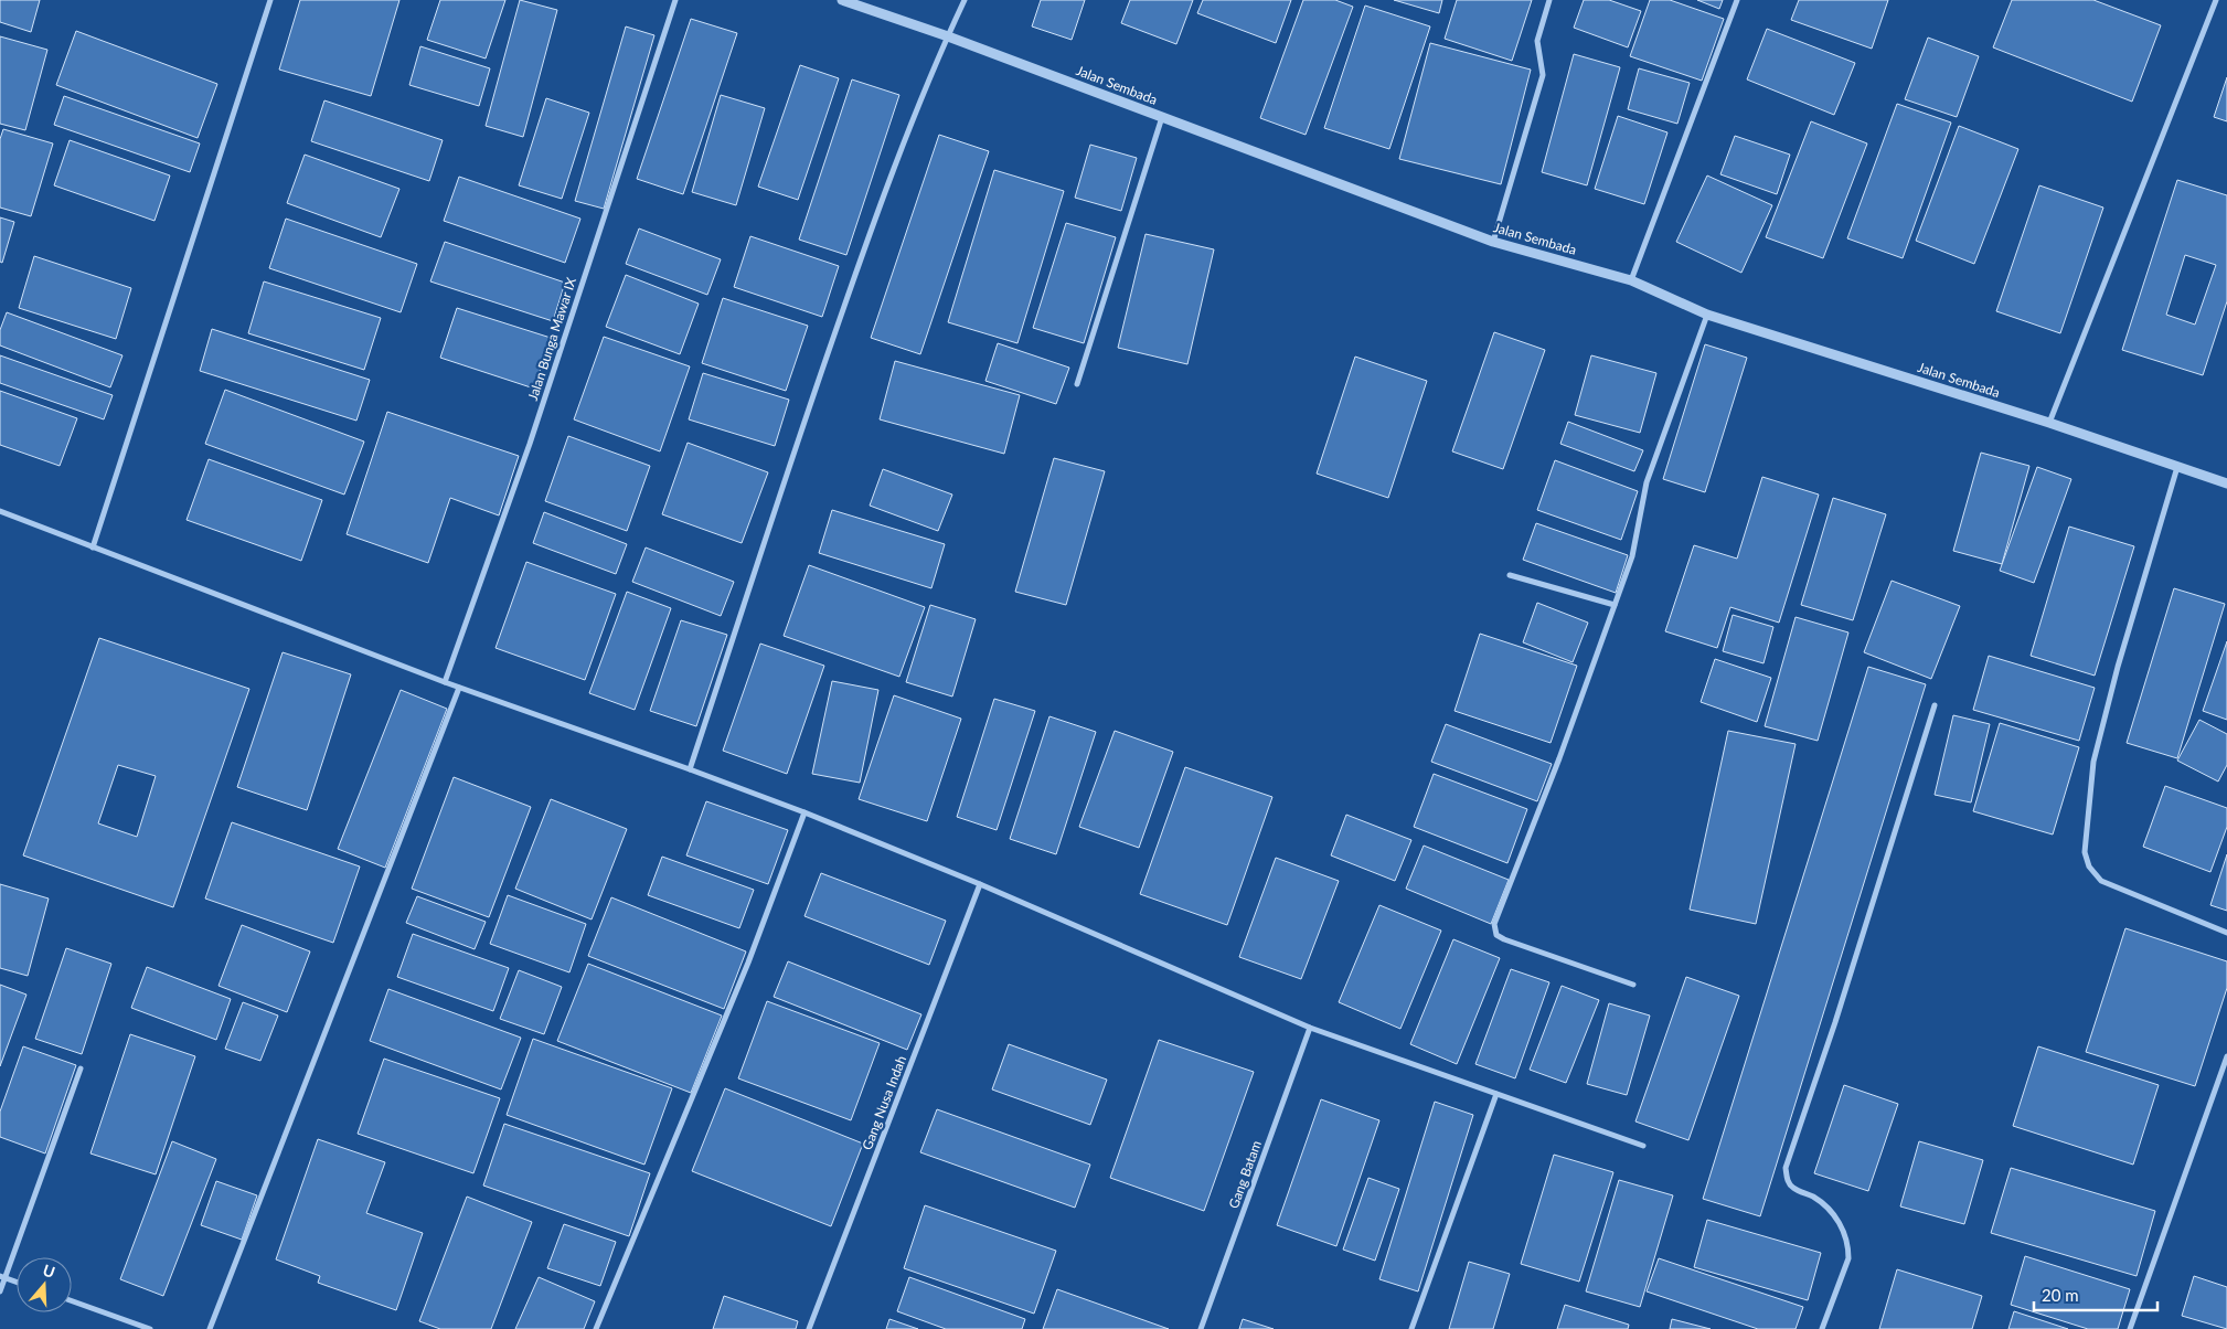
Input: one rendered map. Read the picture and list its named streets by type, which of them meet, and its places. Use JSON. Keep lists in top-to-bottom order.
{
  "streets": {
    "street": [
      "Jalan Sembada",
      "Jalan Bunga Mawar IX",
      "Gang Nusa Indah",
      "Gang Batam"
    ]
  },
  "scale_bar": "20 m",
  "north": "top"
}
